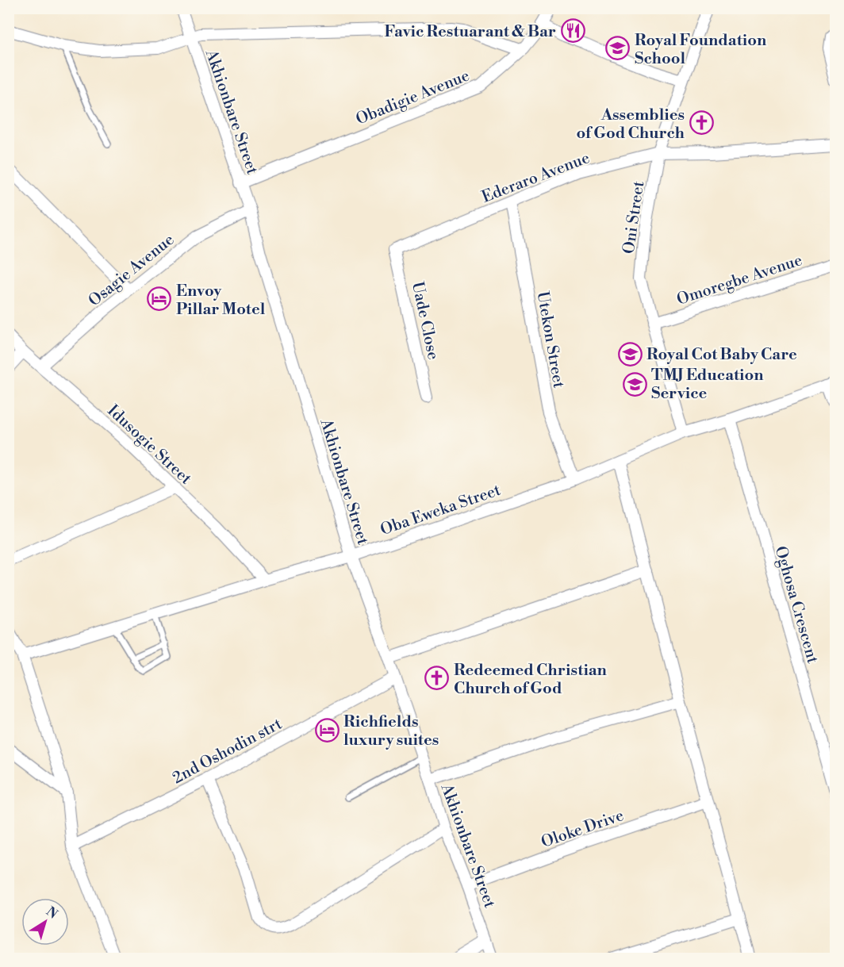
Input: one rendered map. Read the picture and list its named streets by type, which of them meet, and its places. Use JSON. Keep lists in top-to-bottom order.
{
  "streets": {
    "street": [
      "Obadigie Avenue",
      "Akhionbare Street",
      "Ederaro Avenue",
      "Oni Street",
      "Osagie Avenue",
      "Omoregbe Avenue",
      "Uade Close",
      "Utekon Street",
      "Idusogie Street",
      "Oba Eweka Street",
      "Oghosa Crescent",
      "2nd Oshodin strt",
      "Oloke Drive"
    ]
  },
  "crossings": [
    ["Obadigie Avenue", "Akhionbare Street"],
    ["Akhionbare Street", "Osagie Avenue"],
    ["Akhionbare Street", "Oba Eweka Street"],
    ["Akhionbare Street", "2nd Oshodin strt"],
    ["Akhionbare Street", "Oloke Drive"],
    ["Ederaro Avenue", "Oni Street"],
    ["Ederaro Avenue", "Uade Close"],
    ["Ederaro Avenue", "Utekon Street"],
    ["Oni Street", "Omoregbe Avenue"],
    ["Oni Street", "Oba Eweka Street"],
    ["Osagie Avenue", "Idusogie Street"],
    ["Utekon Street", "Oba Eweka Street"],
    ["Idusogie Street", "Oba Eweka Street"],
    ["Oba Eweka Street", "Oghosa Crescent"]
  ],
  "places": {
    "restaurant": ["Favic Restuarant & Bar"],
    "school or university": ["Royal Foundation School", "Royal Cot Baby Care", "TMJ Education Service"],
    "church": ["Assemblies of God Church", "Redeemed Christian Church of God"],
    "hotel": ["Envoy Pillar Motel", "Richfields luxury suites"]
  },
  "north": "top right"
}
